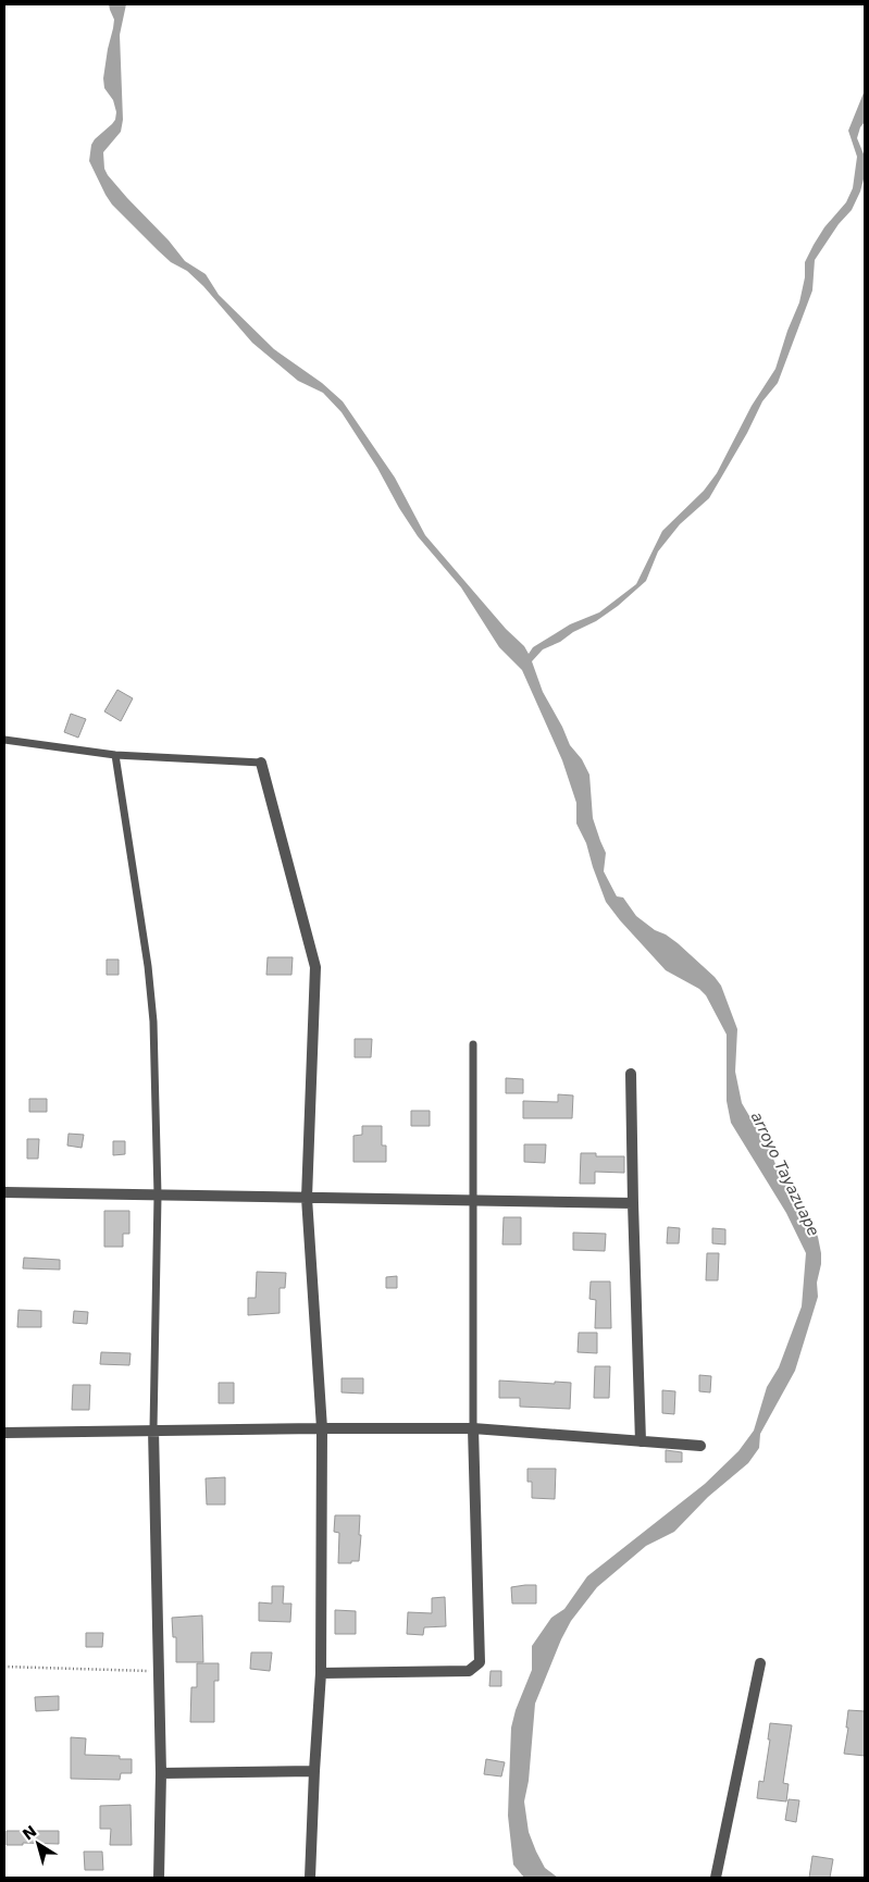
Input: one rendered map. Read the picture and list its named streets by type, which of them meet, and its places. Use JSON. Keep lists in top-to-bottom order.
{
  "water": ["arroyo Tayazuape"],
  "north": "top left"
}
